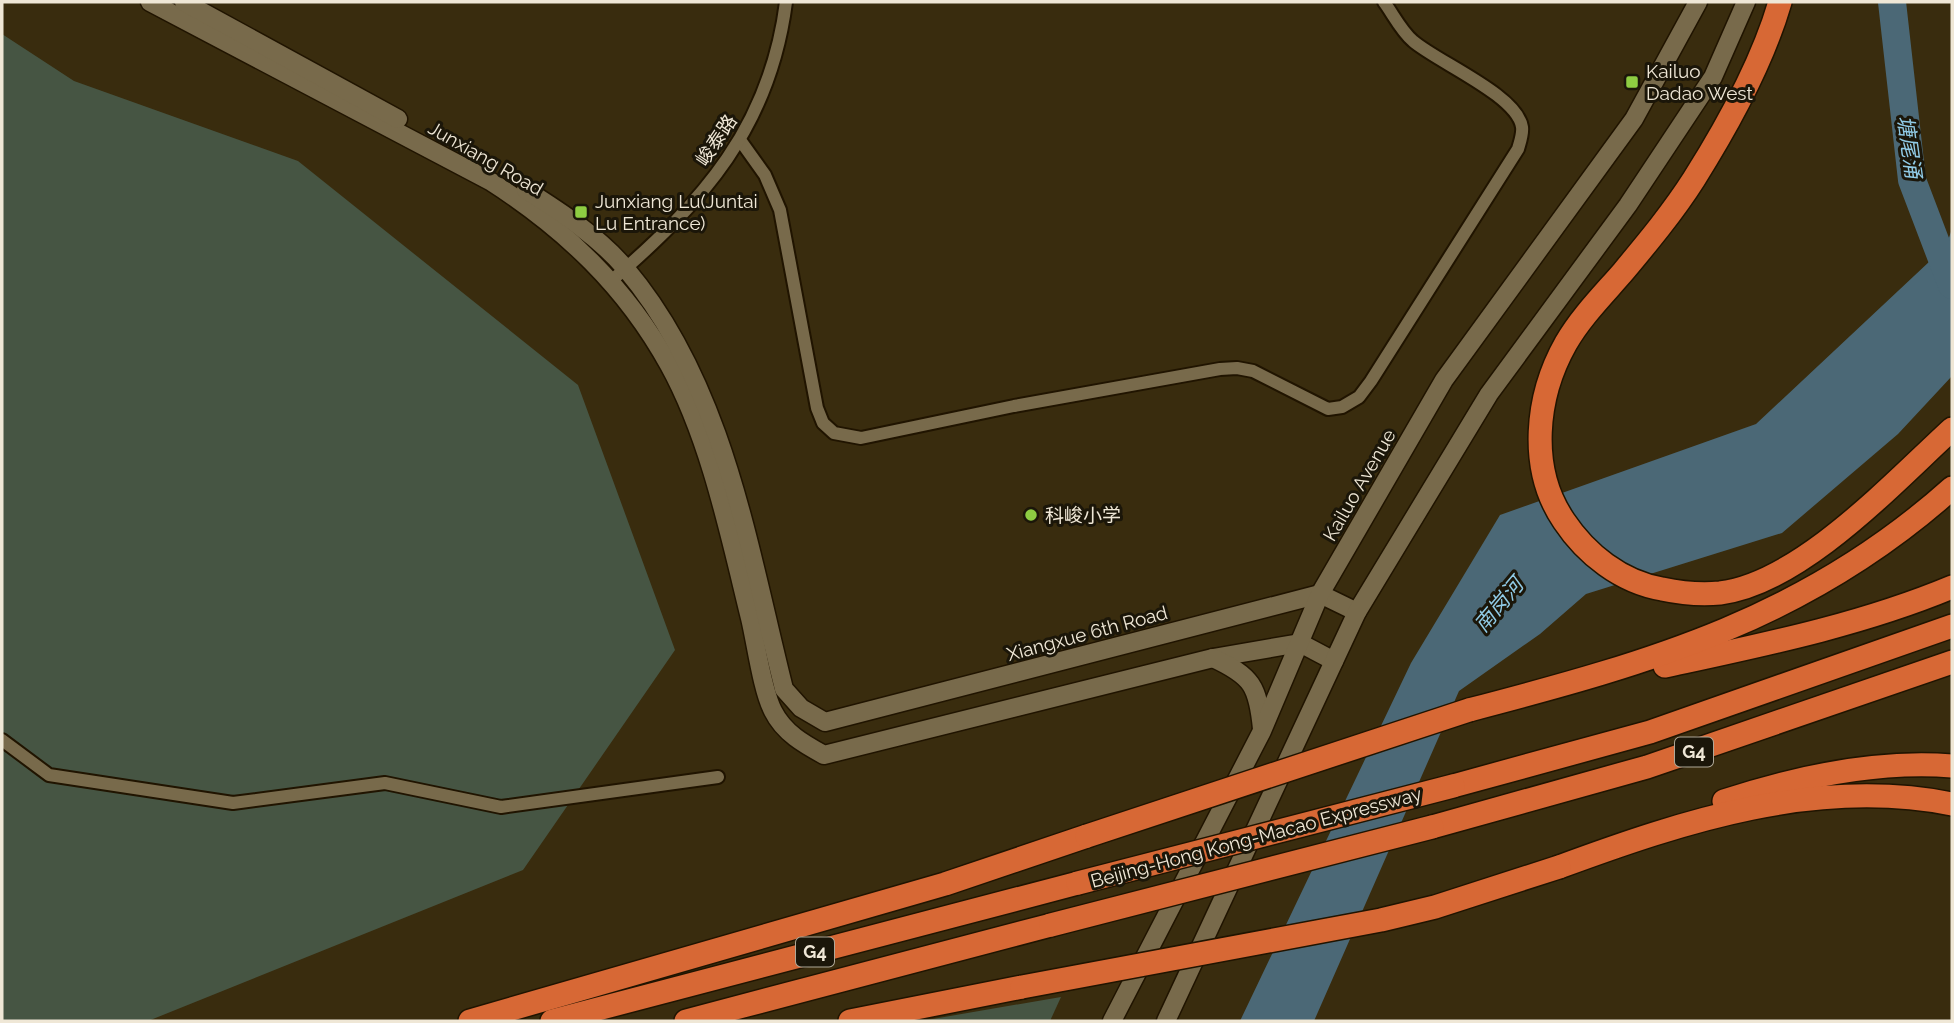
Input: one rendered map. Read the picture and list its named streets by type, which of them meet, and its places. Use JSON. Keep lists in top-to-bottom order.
{
  "streets": {
    "highway": ["G4", "Beijing-Hong Kong-Macao Expressway"],
    "street": [
      "峻泰路",
      "Junxiang Road",
      "Kailuo Avenue",
      "Xiangxue 6th Road"
    ]
  },
  "crossings": [
    ["峻泰路", "Junxiang Road"],
    ["Junxiang Road", "Xiangxue 6th Road"],
    ["Kailuo Avenue", "Xiangxue 6th Road"]
  ],
  "water": ["塘尾涌", "南岗河"],
  "places": {
    "transit": ["Kailuo Dadao West", "Junxiang Lu(Juntai Lu Entrance)"],
    "other": ["科峻小学"]
  }
}
